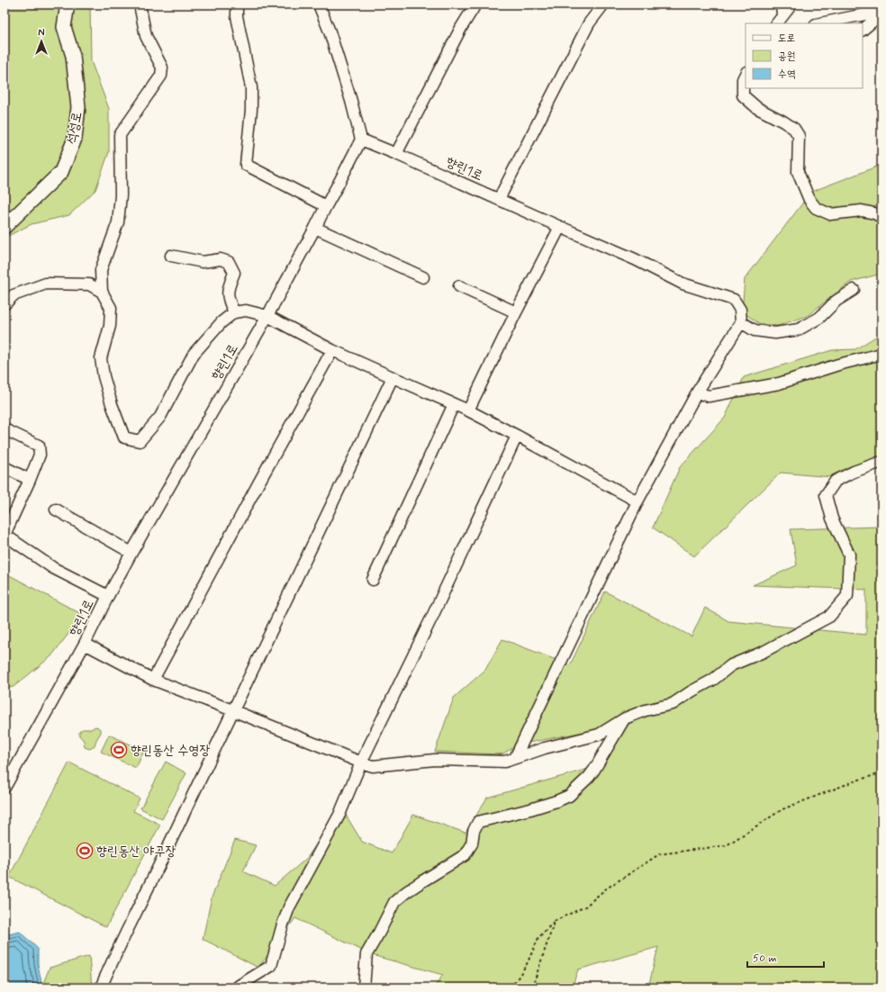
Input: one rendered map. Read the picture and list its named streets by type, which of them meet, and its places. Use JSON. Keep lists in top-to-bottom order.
{
  "streets": {
    "street": ["석성로", "향린1로"]
  },
  "places": {
    "sports": ["향린동산 수영장", "향린동산 야구장"]
  },
  "legend": ["도로", "공원", "수역"],
  "scale_bar": "50 m",
  "north": "top"
}
